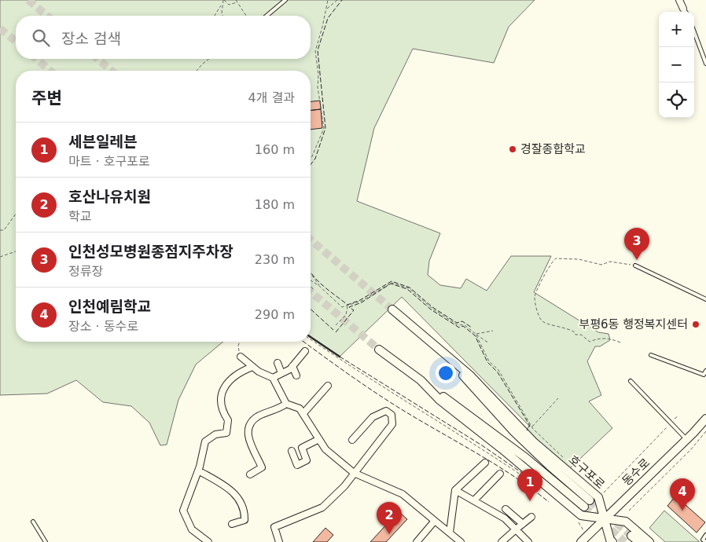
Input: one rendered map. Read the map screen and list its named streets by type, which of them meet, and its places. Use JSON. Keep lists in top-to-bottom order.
{
  "streets": {
    "main road": ["호구포로", "동수로"]
  },
  "crossings": [
    ["호구포로", "동수로"]
  ],
  "places": ["경잘종합학교", "부평6동 행정복지센터"],
  "page": {
    "map_buttons": ["+", "−"],
    "search": "장소 검색",
    "heading": ["주변", "4개 결과"],
    "list": [
      {
        "mark": "1",
        "name": "세븐일레븐",
        "note": "마트 · 호구포로",
        "value": "160 m"
      },
      {
        "mark": "2",
        "name": "호산나유치원",
        "note": "학교",
        "value": "180 m"
      },
      {
        "mark": "3",
        "name": "인천성모병원종점지주차장",
        "note": "정류장",
        "value": "230 m"
      },
      {
        "mark": "4",
        "name": "인천예림학교",
        "note": "장소 · 동수로",
        "value": "290 m"
      }
    ],
    "pins": [
      "3",
      "1",
      "4",
      "2"
    ]
  }
}
